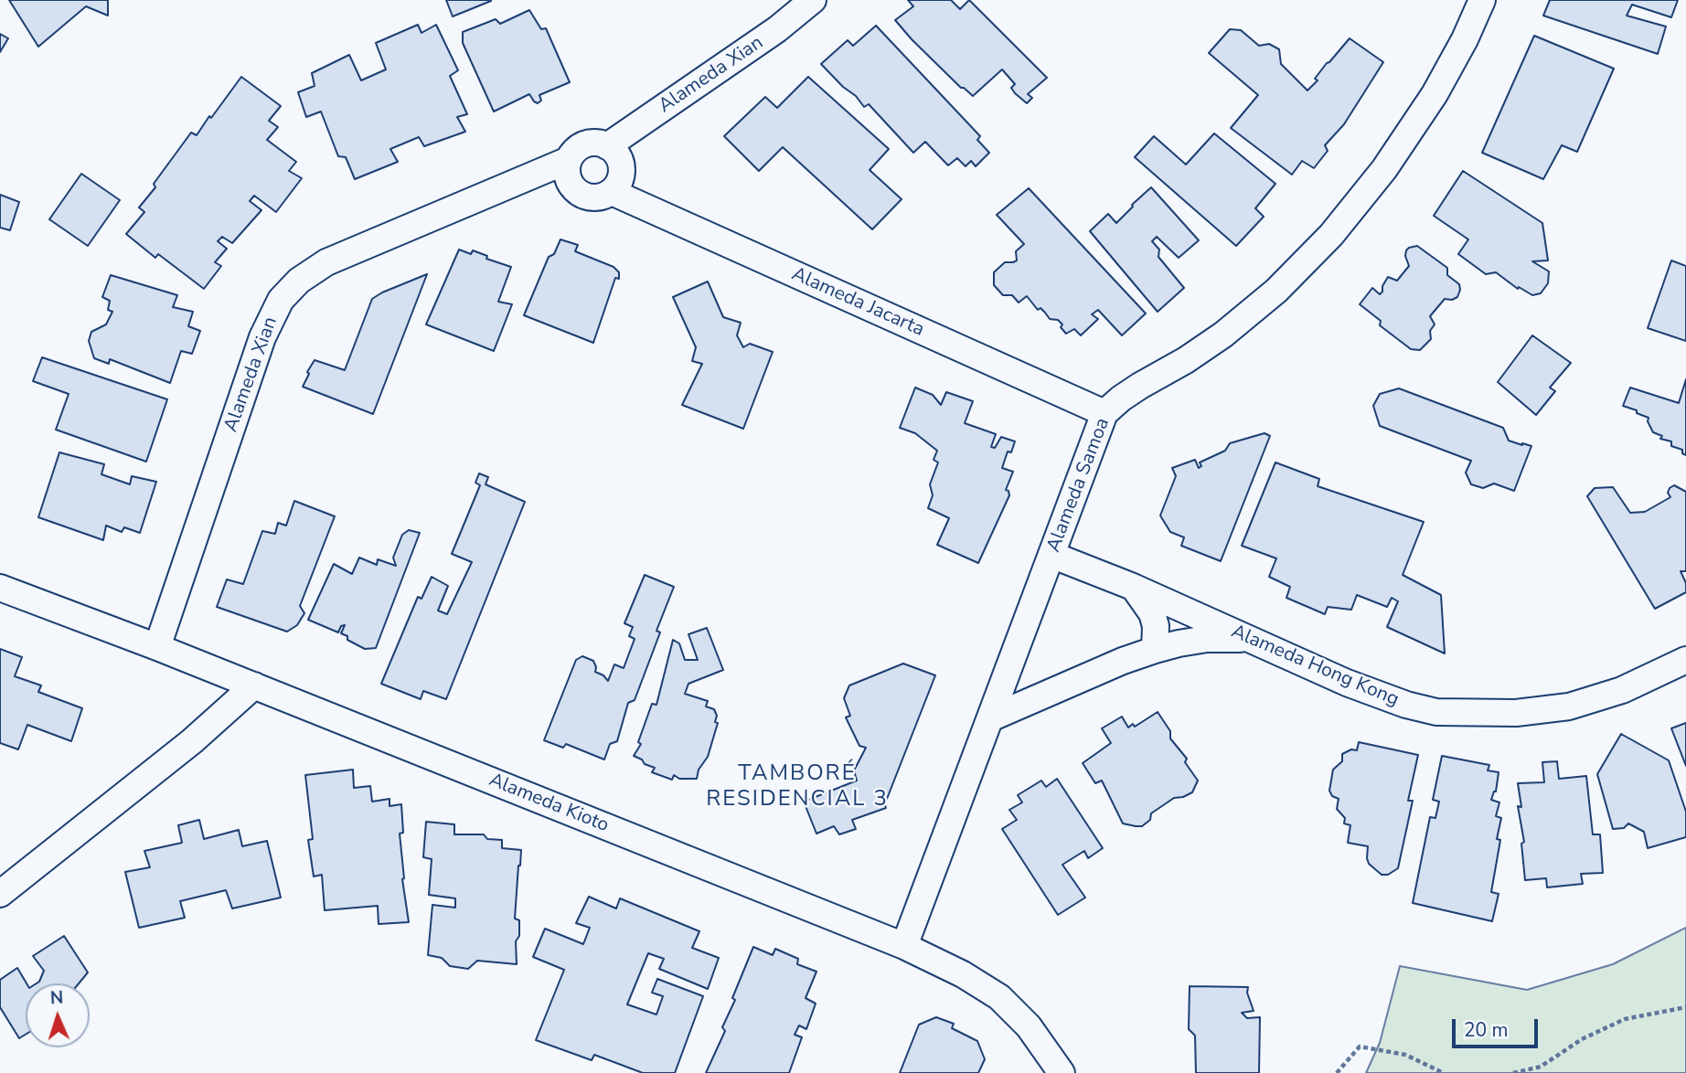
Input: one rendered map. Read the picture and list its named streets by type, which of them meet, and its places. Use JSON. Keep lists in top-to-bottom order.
{
  "streets": {
    "street": [
      "Alameda Xian",
      "Alameda Jacarta",
      "Alameda Samoa",
      "Alameda Hong Kong",
      "Alameda Kioto"
    ]
  },
  "crossings": [
    ["Alameda Xian", "Alameda Jacarta"],
    ["Alameda Xian", "Alameda Kioto"],
    ["Alameda Jacarta", "Alameda Samoa"],
    ["Alameda Samoa", "Alameda Hong Kong"],
    ["Alameda Samoa", "Alameda Kioto"]
  ],
  "districts": ["TAMBORÉ RESIDENCIAL 3"],
  "scale_bar": "20 m",
  "north": "top"
}
